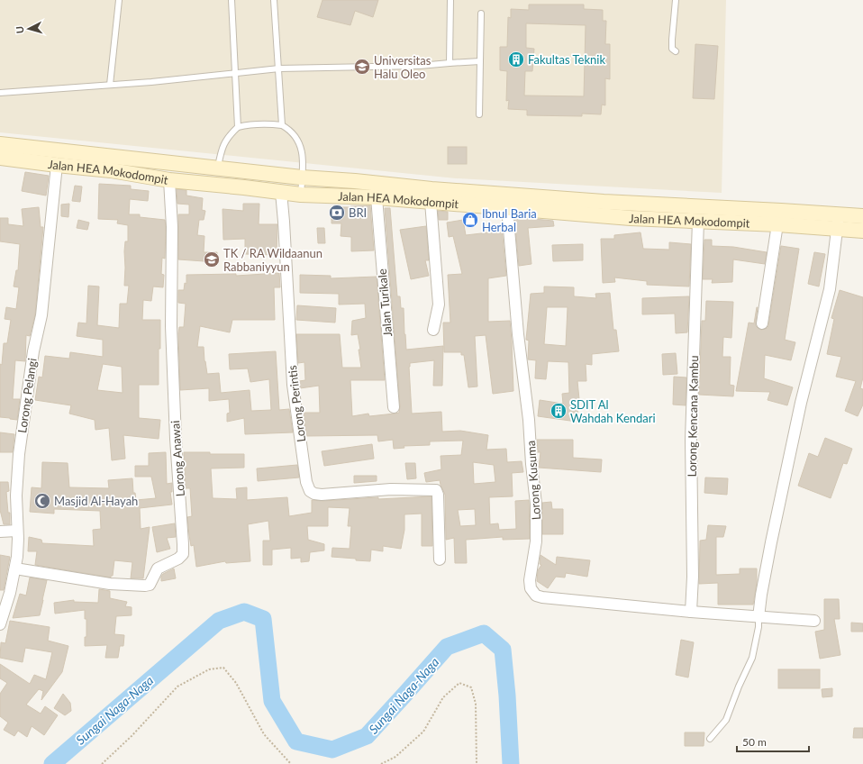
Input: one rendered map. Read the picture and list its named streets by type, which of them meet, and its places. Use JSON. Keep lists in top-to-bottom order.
{
  "streets": {
    "street": [
      "Jalan HEA Mokodompit",
      "Jalan Turikale",
      "Lorong Pelangi",
      "Lorong Perintis",
      "Lorong Kencana Kambu",
      "Lorong Anawai",
      "Lorong Kusuma"
    ]
  },
  "crossings": [
    ["Jalan HEA Mokodompit", "Jalan Turikale"],
    ["Jalan HEA Mokodompit", "Lorong Pelangi"],
    ["Jalan HEA Mokodompit", "Lorong Perintis"],
    ["Jalan HEA Mokodompit", "Lorong Kencana Kambu"],
    ["Jalan HEA Mokodompit", "Lorong Anawai"],
    ["Jalan HEA Mokodompit", "Lorong Kusuma"],
    ["Lorong Pelangi", "Lorong Anawai"],
    ["Lorong Kencana Kambu", "Lorong Kusuma"]
  ],
  "water": ["Sungai Naga-Naga"],
  "places": {
    "building": ["Fakultas Teknik", "SDIT Al Wahdah Kendari"],
    "school or university": ["Universitas Halu Oleo", "TK / RA Wildaanun Rabbaniyyun"],
    "bank": ["BRI"],
    "shop": ["Ibnul Baria Herbal"],
    "mosque": ["Masjid Al-Hayah"]
  },
  "scale_bar": "50 m",
  "north": "left"
}
